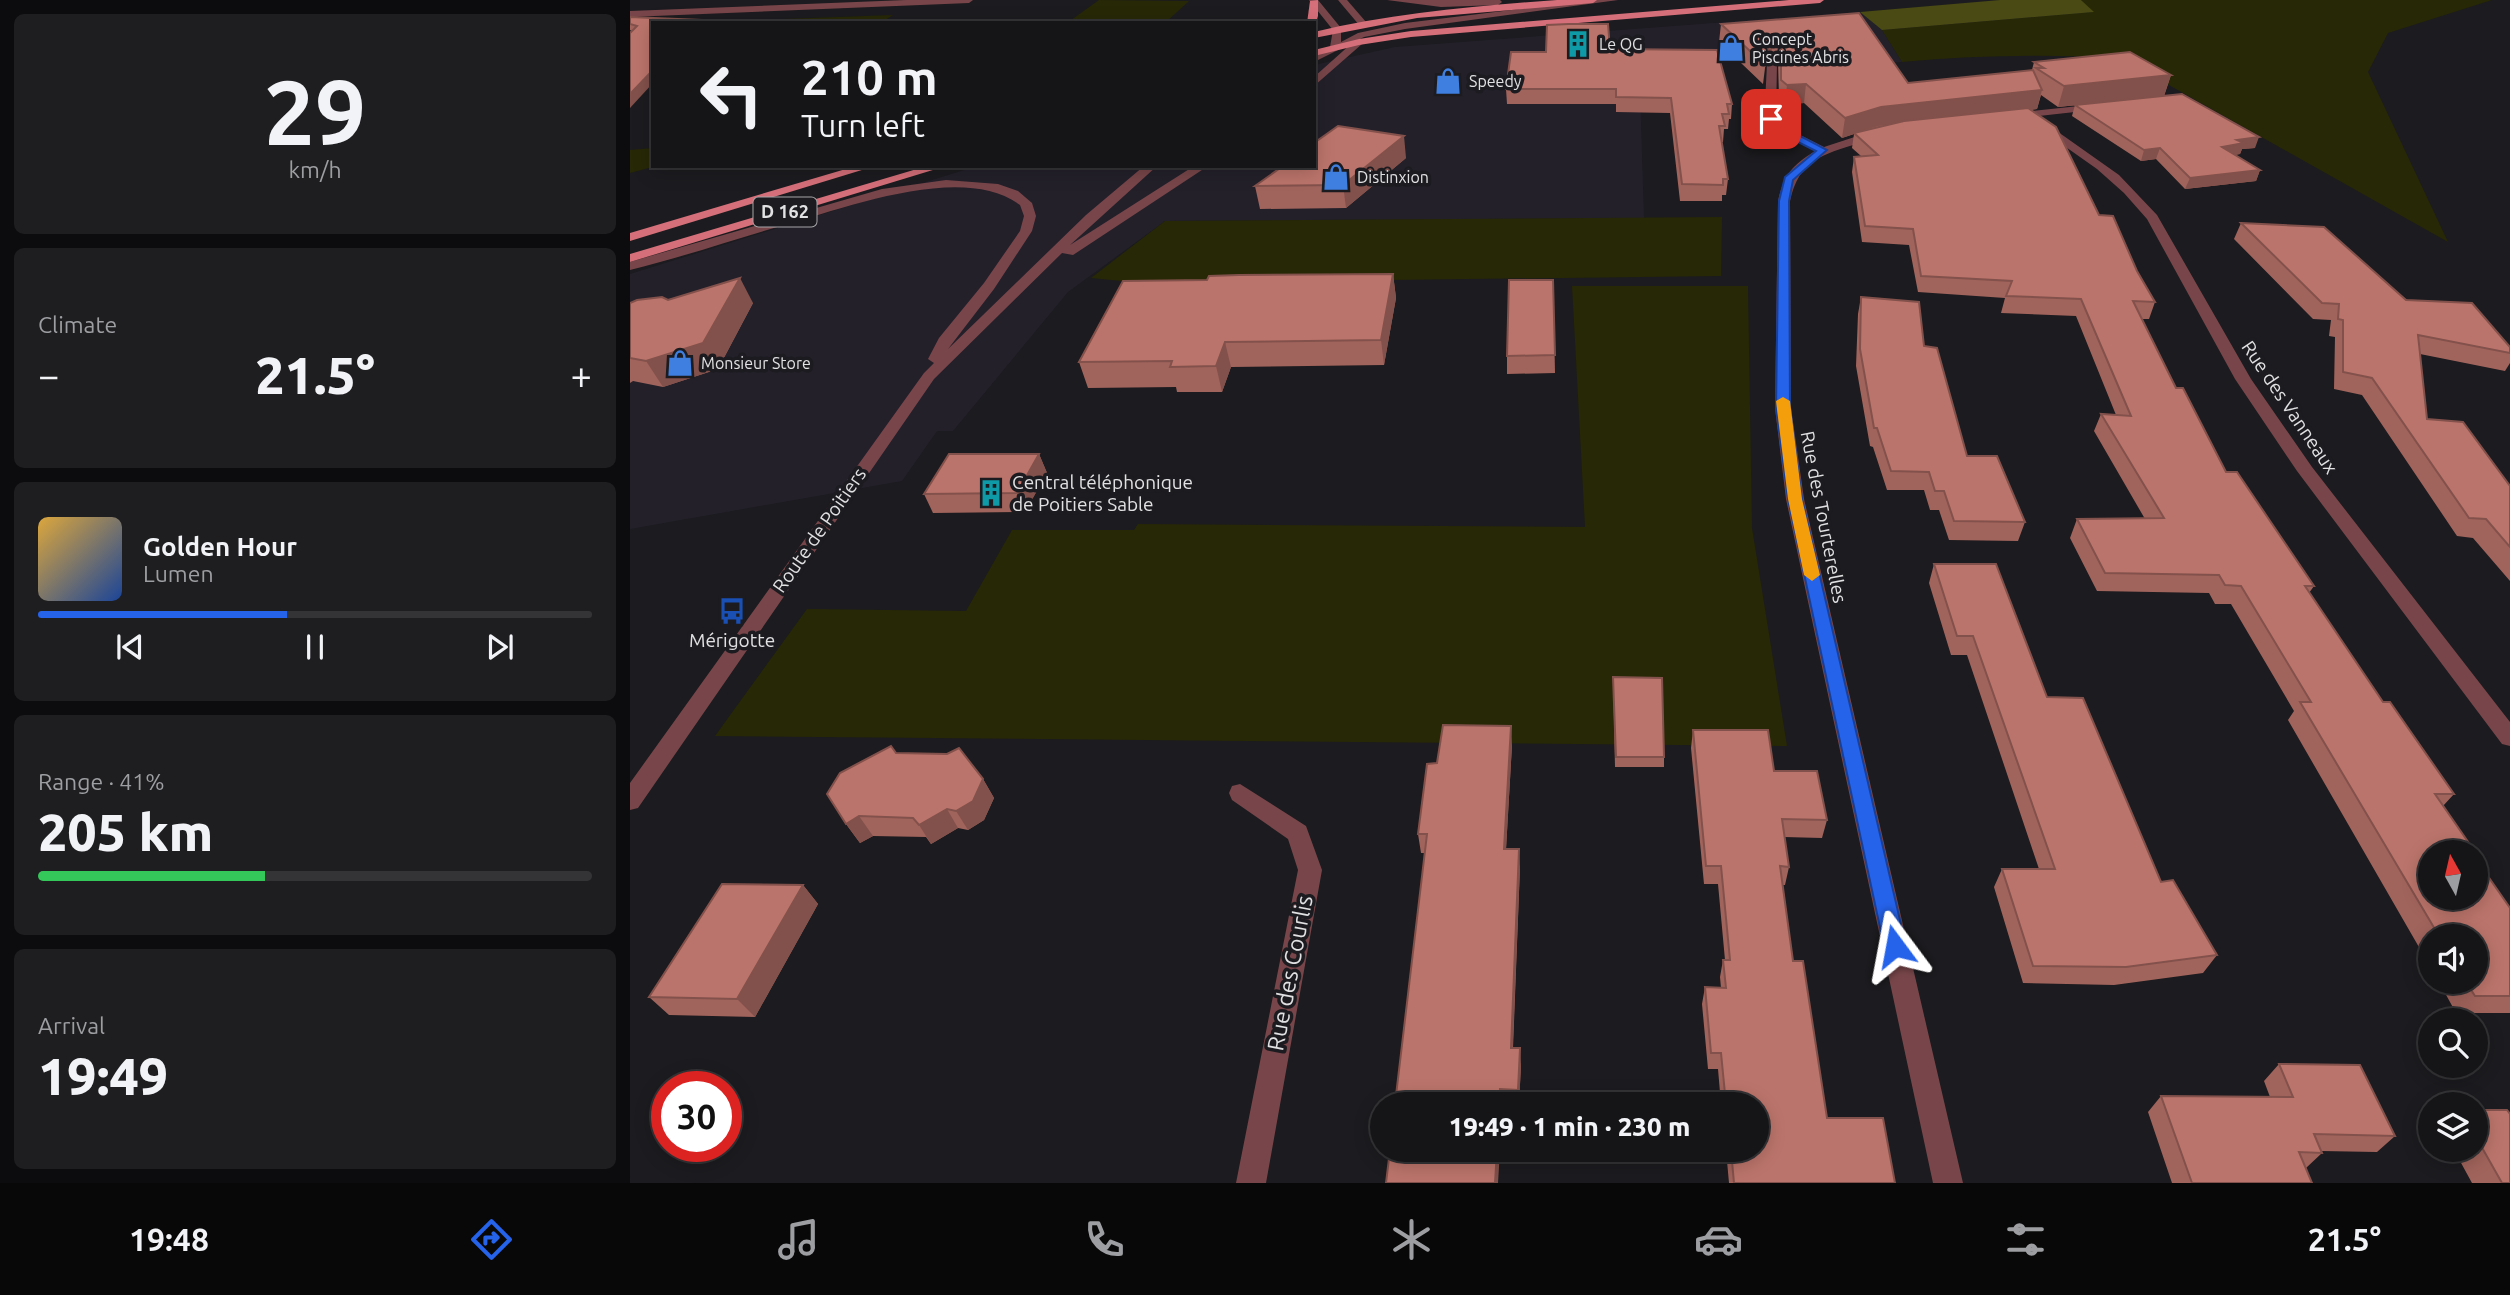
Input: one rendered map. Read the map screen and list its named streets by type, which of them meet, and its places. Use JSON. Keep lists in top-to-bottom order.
{
  "streets": {
    "main road": ["D 162"],
    "street": [
      "Rue des Vanneaux",
      "Rue des Tourterelles",
      "Route de Poitiers",
      "Rue des Courlis"
    ]
  },
  "places": {
    "building": ["Le QG", "Central téléphonique de Poitiers Sable"],
    "shop": [
      "Concept Piscines Abris",
      "Speedy",
      "Distinxion",
      "Monsieur Store"
    ],
    "bus stop": ["Mérigotte"]
  },
  "north": "top",
  "page": {
    "tile": [
      ["29", "km/h"],
      "Climate",
      ["Range · 41%", "205 km"],
      ["Arrival", "19:49"]
    ],
    "turn": ["210 m", "Turn left"],
    "heat": ["−", "21.5°", "+"],
    "song": ["Golden Hour", "Lumen"],
    "limit": "30",
    "trip": "19:49 · 1 min · 230 m",
    "tabs": ["19:48", "21.5°"]
  }
}
